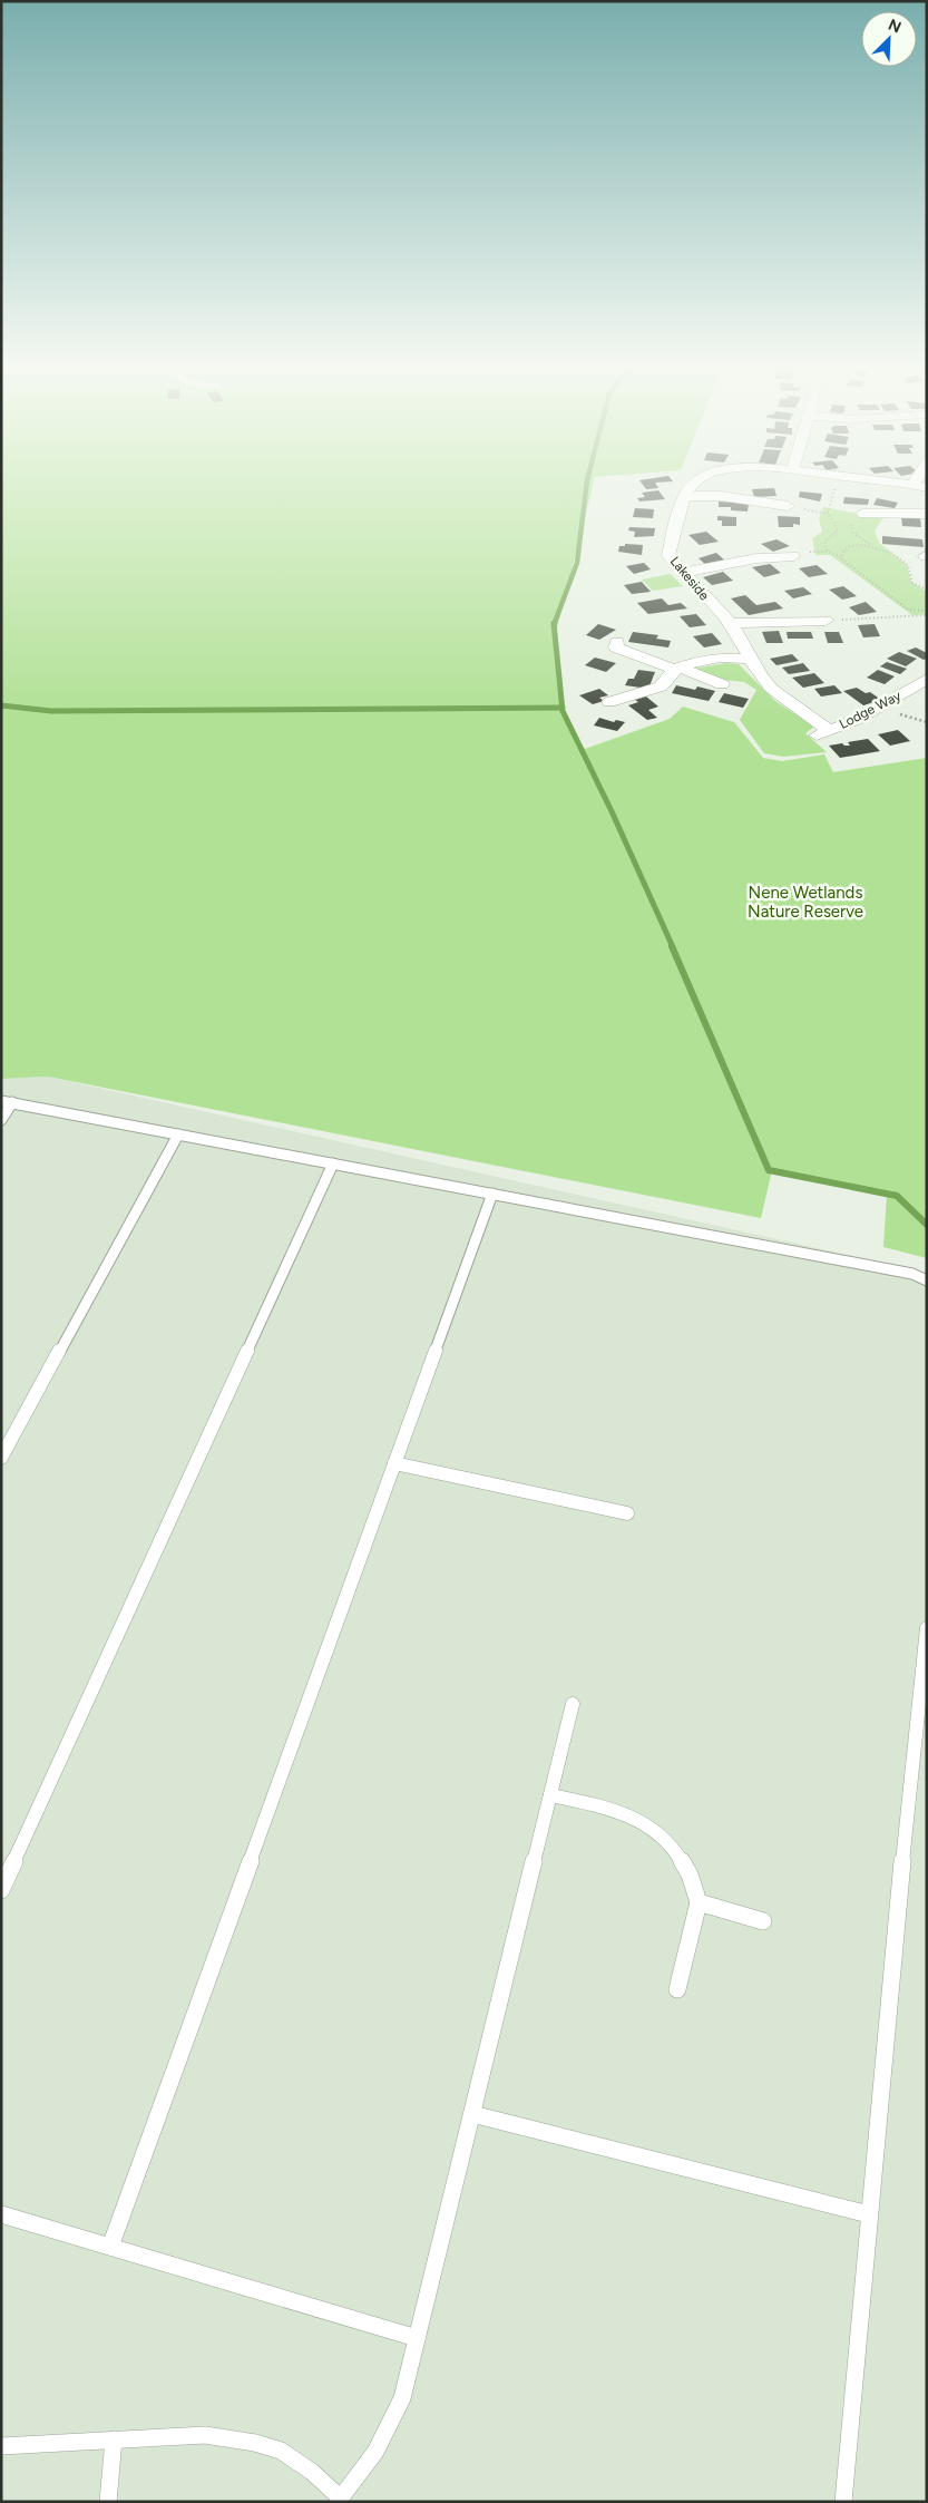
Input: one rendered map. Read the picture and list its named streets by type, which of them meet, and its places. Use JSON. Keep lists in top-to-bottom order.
{
  "streets": {
    "street": ["Lakeside", "Lodge Way"]
  },
  "crossings": [
    ["Lakeside", "Lodge Way"]
  ],
  "parks": ["Nene Wetlands Nature Reserve"],
  "north": "top right"
}
